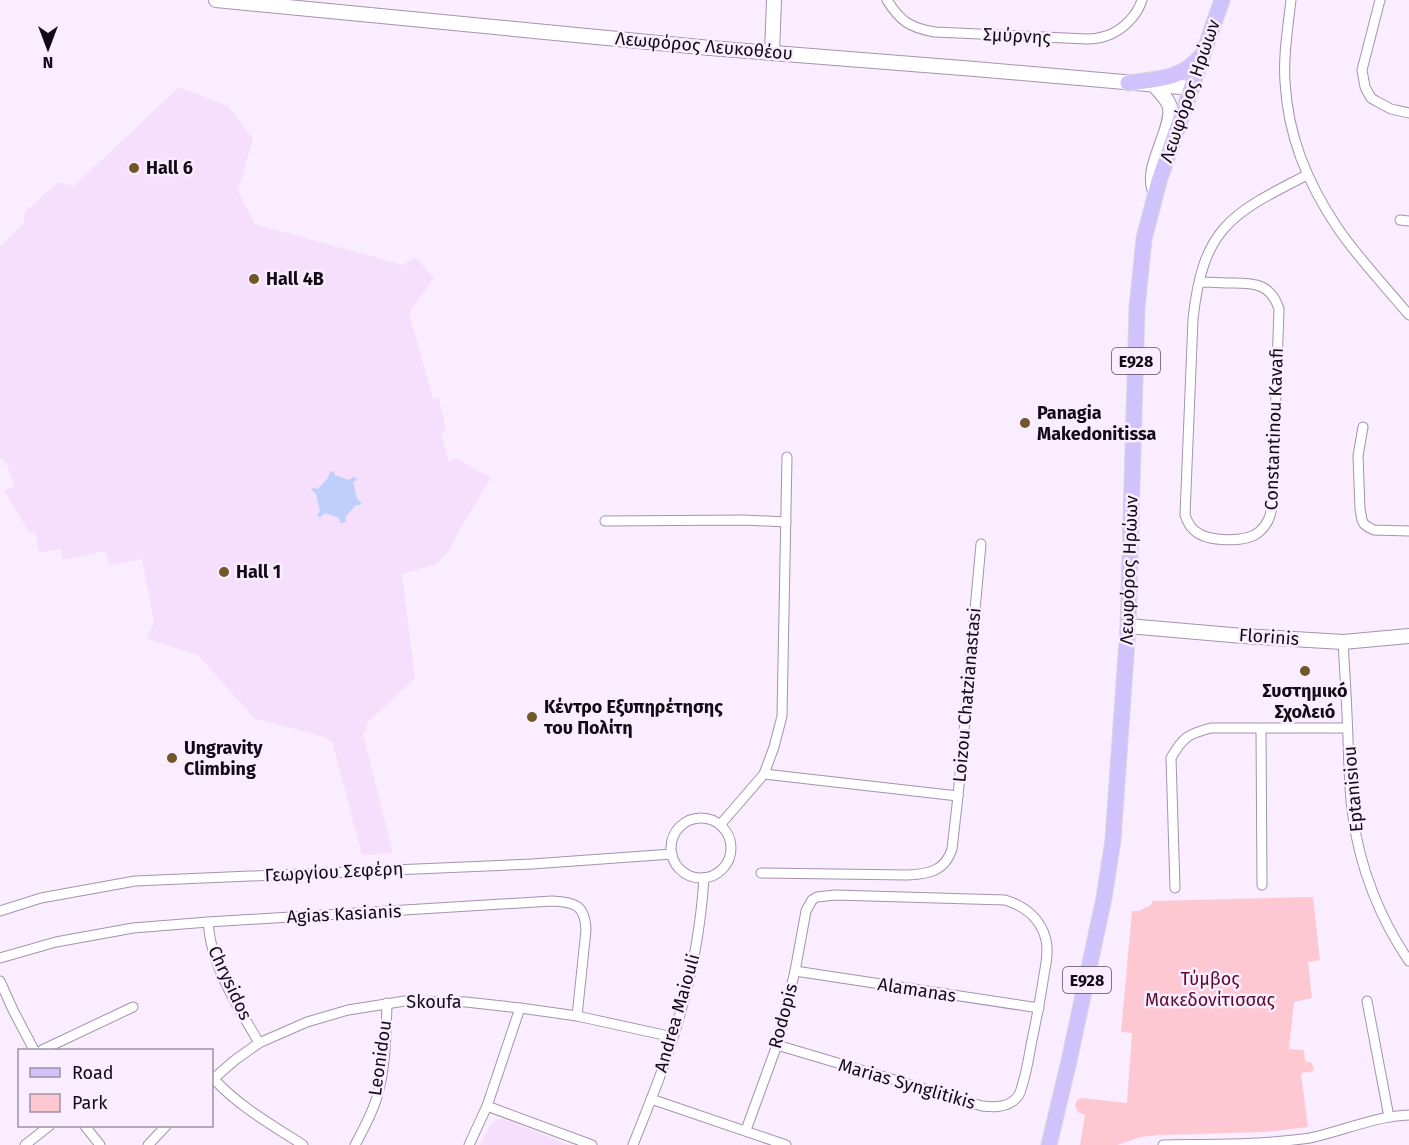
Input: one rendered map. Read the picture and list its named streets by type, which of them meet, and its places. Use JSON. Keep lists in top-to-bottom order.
{
  "streets": {
    "main road": [
      "Λεωφόρος Λευκοθέου",
      "Λεωφόρος Ηρώων",
      "E928",
      "Florinis"
    ],
    "street": [
      "Σμύρνης",
      "Constantinou Kavafi",
      "Loizou Chatzianastasi",
      "Eptanisiou",
      "Γεωργίου Σεφέρη",
      "Agias Kasianis",
      "Chrysidos",
      "Alamanas",
      "Skoufa",
      "Andrea Maiouli",
      "Rodopis",
      "Leonidou",
      "Marias Synglitikis"
    ]
  },
  "crossings": [
    ["Λεωφόρος Λευκοθέου", "Λεωφόρος Ηρώων"],
    ["Λεωφόρος Ηρώων", "Florinis"],
    ["Florinis", "Eptanisiou"],
    ["Γεωργίου Σεφέρη", "Andrea Maiouli"],
    ["Agias Kasianis", "Chrysidos"],
    ["Agias Kasianis", "Skoufa"],
    ["Chrysidos", "Skoufa"],
    ["Alamanas", "Rodopis"],
    ["Alamanas", "Marias Synglitikis"],
    ["Skoufa", "Andrea Maiouli"],
    ["Skoufa", "Leonidou"],
    ["Rodopis", "Marias Synglitikis"]
  ],
  "parks": ["Τύμβος Μακεδονίτισσας"],
  "places": [
    "Hall 6",
    "Hall 4B",
    "Panagia Makedonitissa",
    "Hall 1",
    "Συστημικó Σχολειó",
    "Κέντρο Εξυπηρέτησης του Πολίτη",
    "Ungravity Climbing"
  ],
  "legend": ["Road", "Park"],
  "north": "bottom"
}
